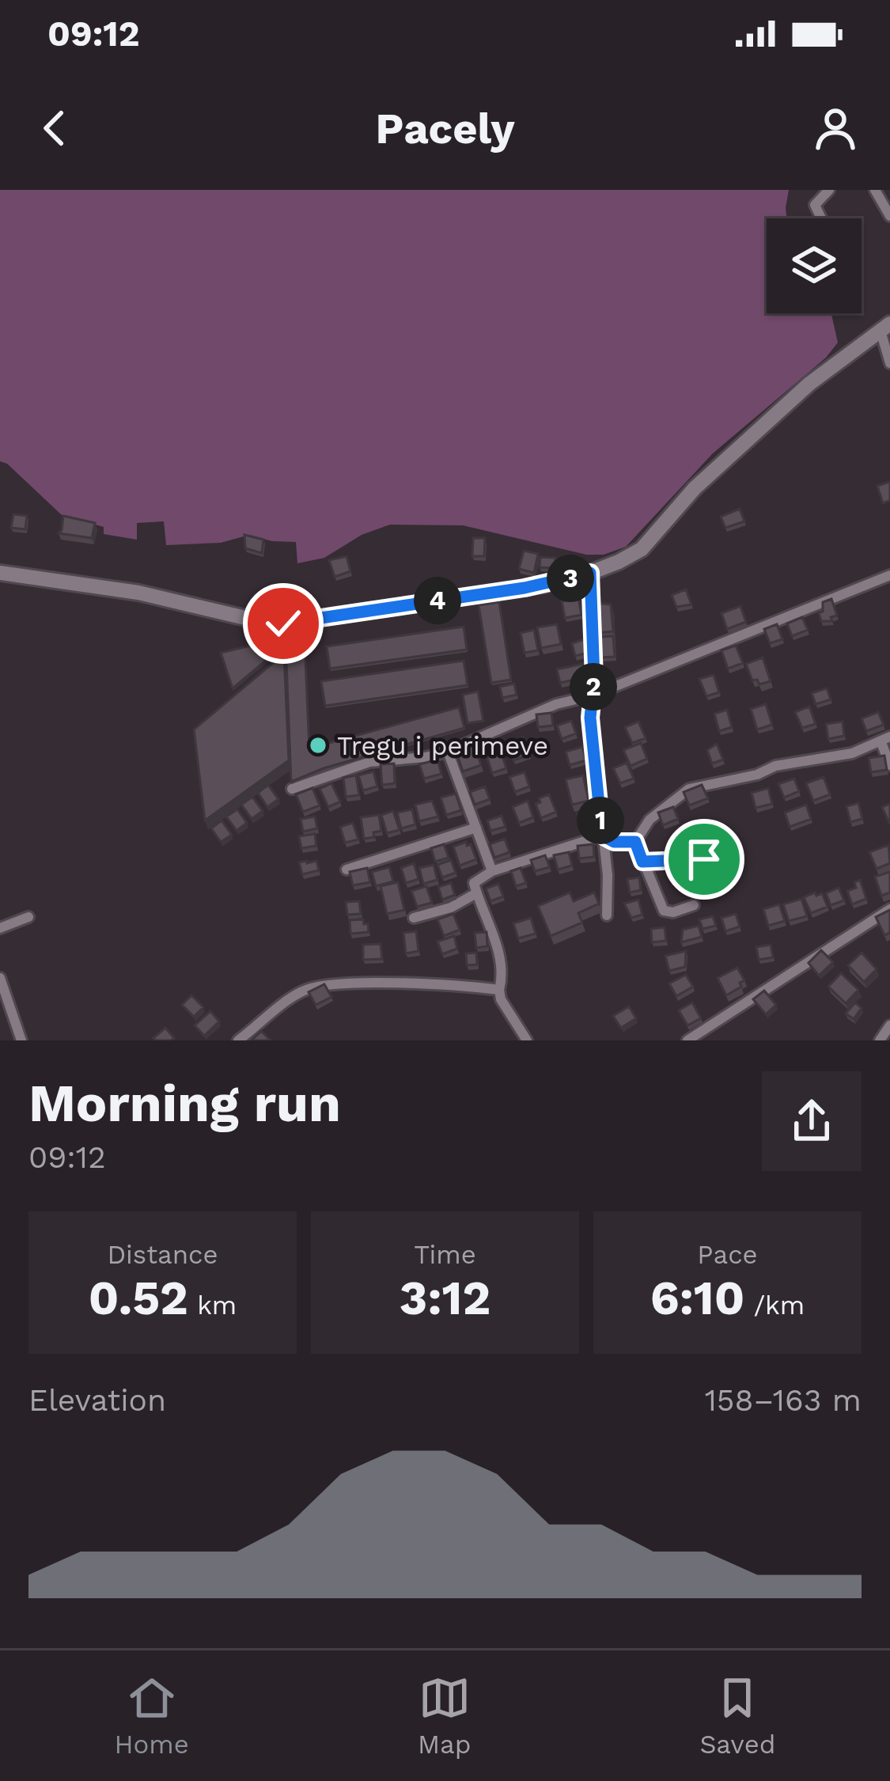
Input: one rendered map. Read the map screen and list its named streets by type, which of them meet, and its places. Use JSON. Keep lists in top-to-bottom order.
{
  "places": ["Tregu i perimeve"],
  "page": {
    "status": "09:12",
    "header": "Pacely",
    "pins": [
      "3",
      "4",
      "2",
      "1"
    ],
    "heading": ["Morning run", "09:12"],
    "stats": [
      ["Distance", "0.52 km"],
      ["Time", "3:12"],
      ["Pace", "6:10 /km"]
    ],
    "chart": ["Elevation", "158–163 m"],
    "tabs": ["Home", "Map", "Saved"]
  }
}
